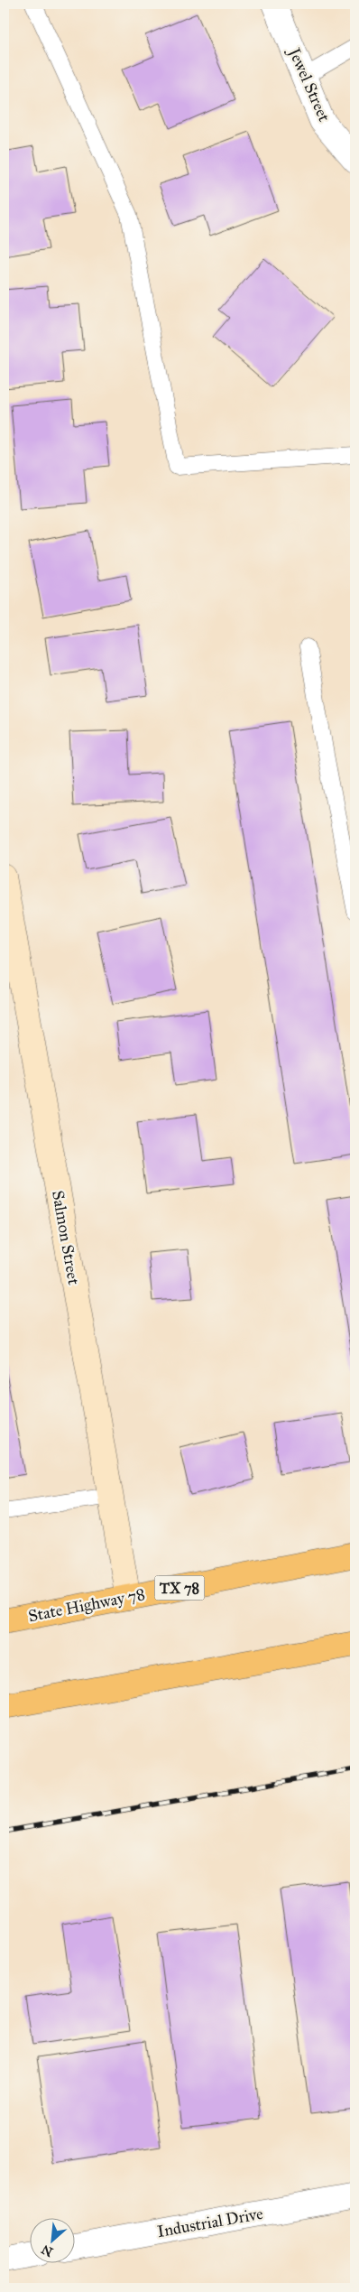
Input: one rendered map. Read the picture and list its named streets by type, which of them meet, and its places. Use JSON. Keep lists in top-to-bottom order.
{
  "streets": {
    "main road": ["TX 78", "State Highway 78"],
    "street": ["Jewel Street", "Salmon Street", "Industrial Drive"]
  },
  "crossings": [
    ["Salmon Street", "State Highway 78"]
  ],
  "north": "bottom left"
}
